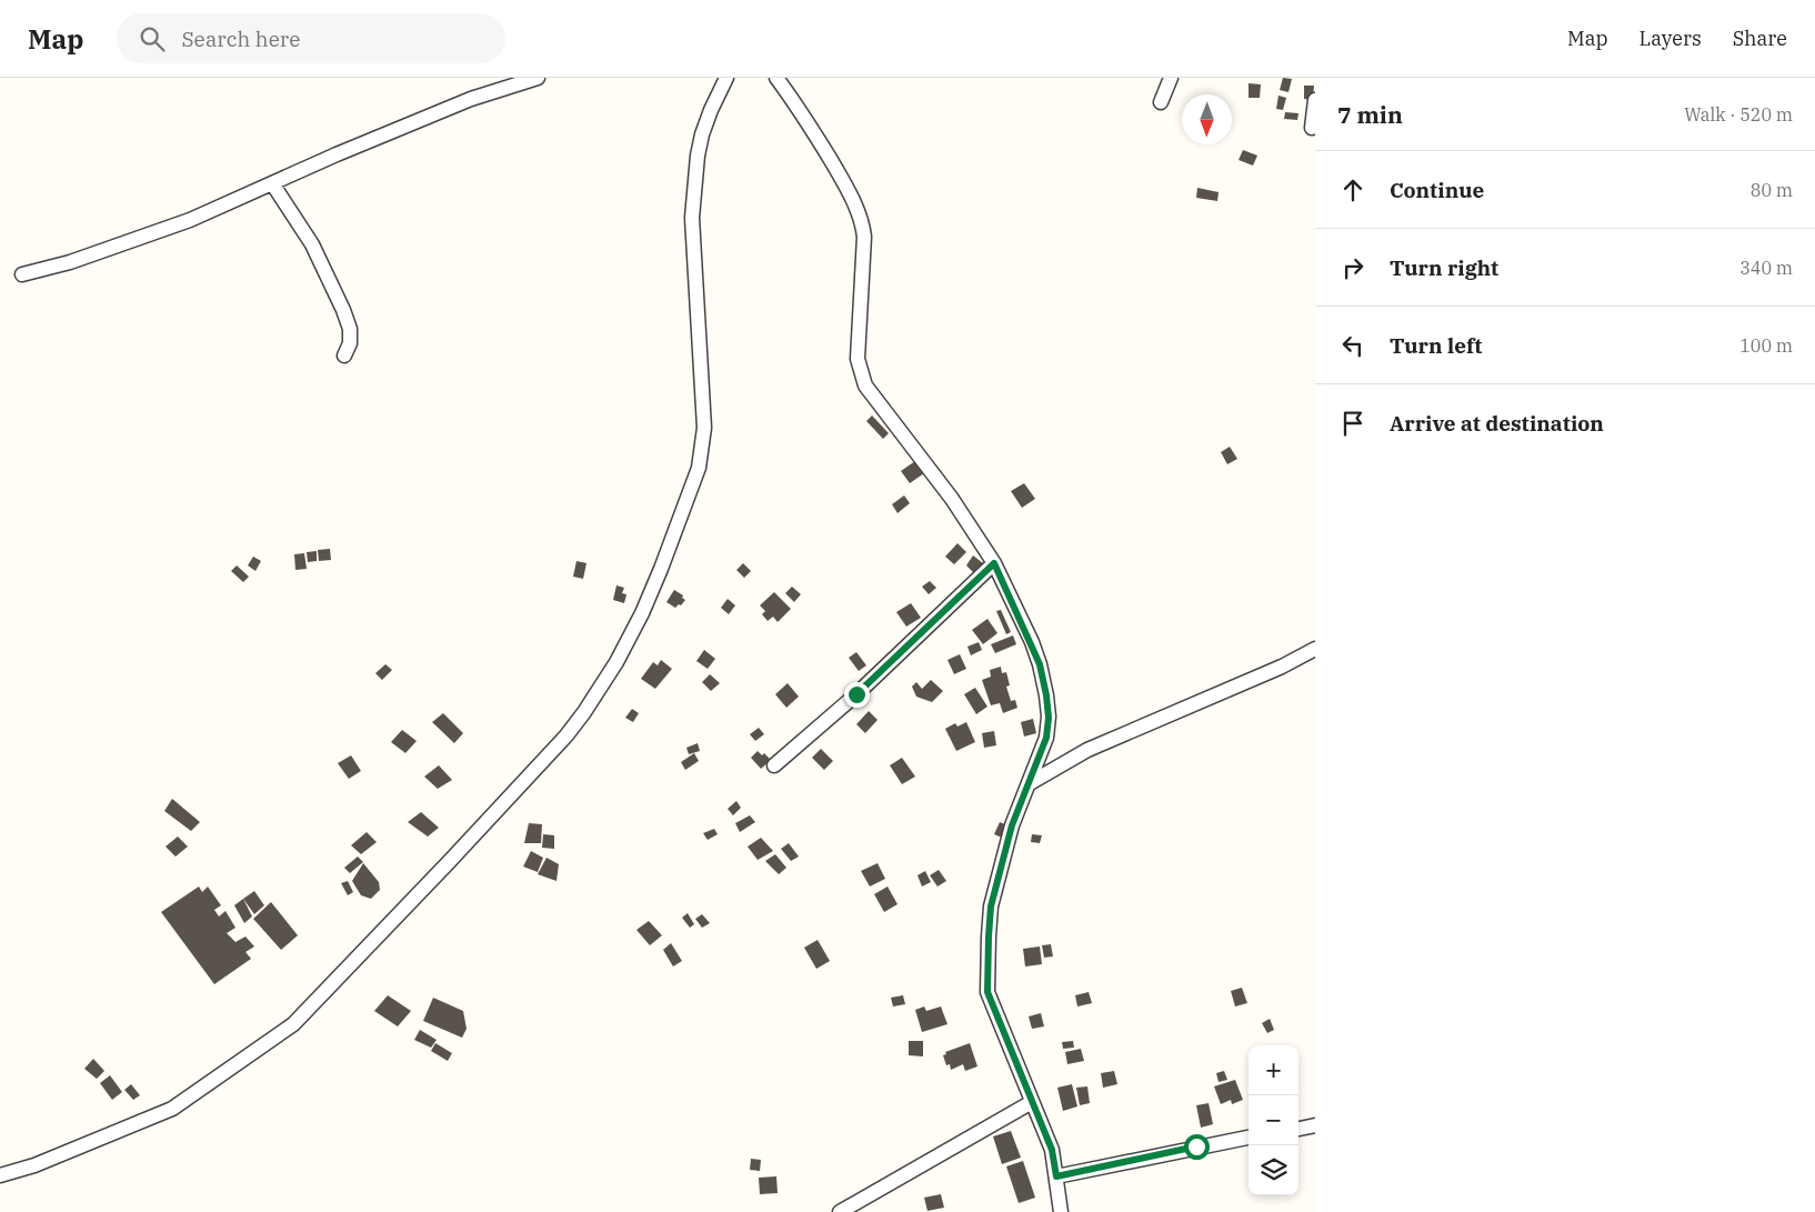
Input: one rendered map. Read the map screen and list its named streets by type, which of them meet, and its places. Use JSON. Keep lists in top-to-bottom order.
{
  "north": "bottom",
  "page": {
    "header": "Map",
    "search": "Search here",
    "nav": ["Map", "Layers", "Share"],
    "heading": ["7 min", "Walk · 520 m"],
    "list": [
      ["Continue", "80 m"],
      ["Turn right", "340 m"],
      ["Turn left", "100 m"],
      "Arrive at destination"
    ],
    "map_buttons": ["+", "−"]
  }
}
